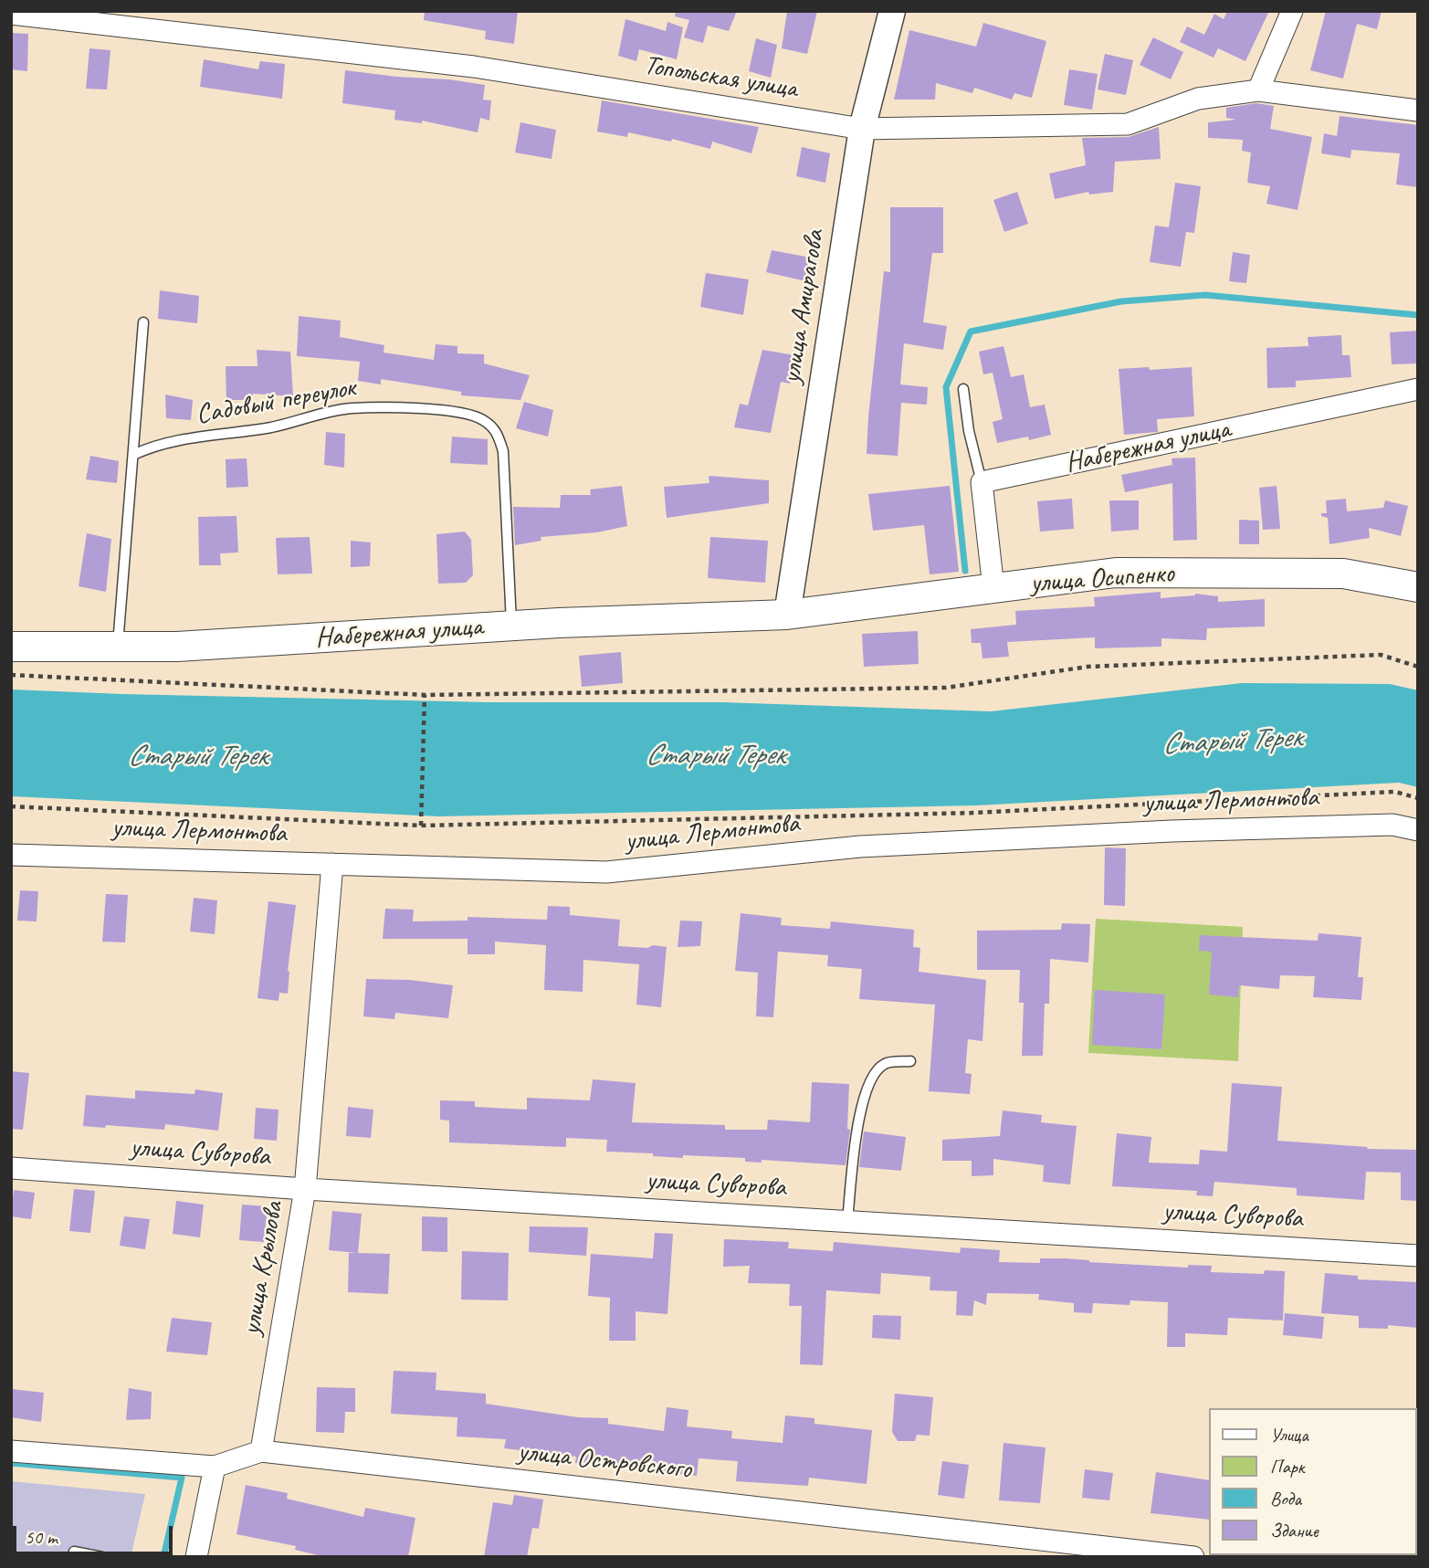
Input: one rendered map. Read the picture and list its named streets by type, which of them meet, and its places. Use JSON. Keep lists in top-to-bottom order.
{
  "streets": {
    "main road": ["Набережная улица", "улица Осипенко"],
    "street": [
      "Топольская улица",
      "улица Амирагова",
      "улица Лермонтова",
      "улица Суворова",
      "улица Крылова",
      "улица Островского"
    ],
    "lane": ["Садовый переулок"]
  },
  "crossings": [
    ["Топольская улица", "улица Амирагова"],
    ["улица Амирагова", "Набережная улица"],
    ["улица Амирагова", "улица Осипенко"],
    ["Садовый переулок", "Набережная улица"],
    ["Набережная улица", "улица Осипенко"],
    ["улица Лермонтова", "улица Крылова"],
    ["улица Суворова", "улица Крылова"],
    ["улица Крылова", "улица Островского"]
  ],
  "water": ["Старый Терек"],
  "legend": [
    "Улица",
    "Парк",
    "Вода",
    "Здание"
  ],
  "scale_bar": "50 m"
}
